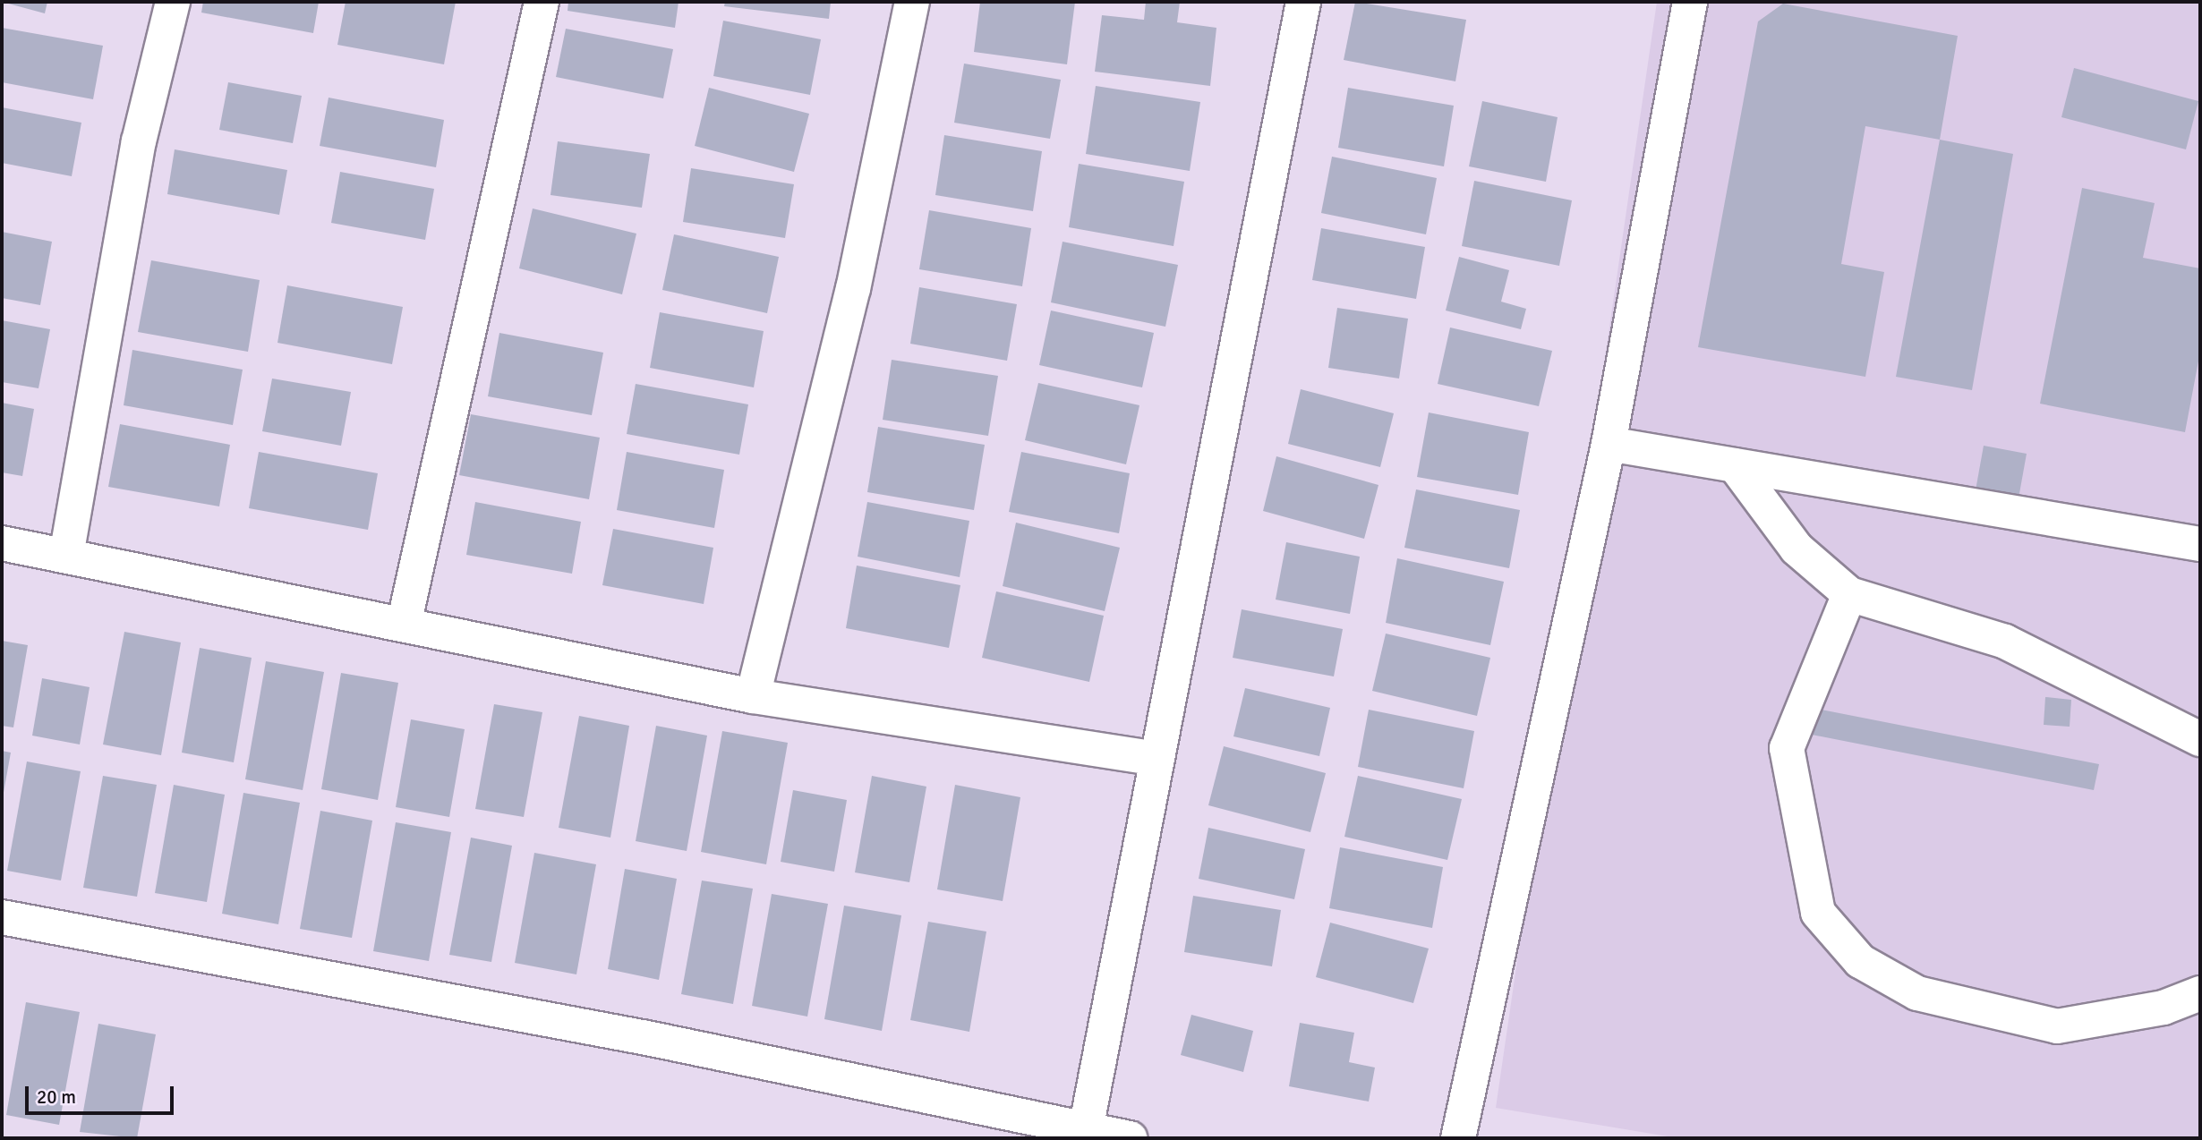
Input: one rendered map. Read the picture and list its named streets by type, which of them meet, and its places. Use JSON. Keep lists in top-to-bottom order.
{
  "scale_bar": "20 m"
}
